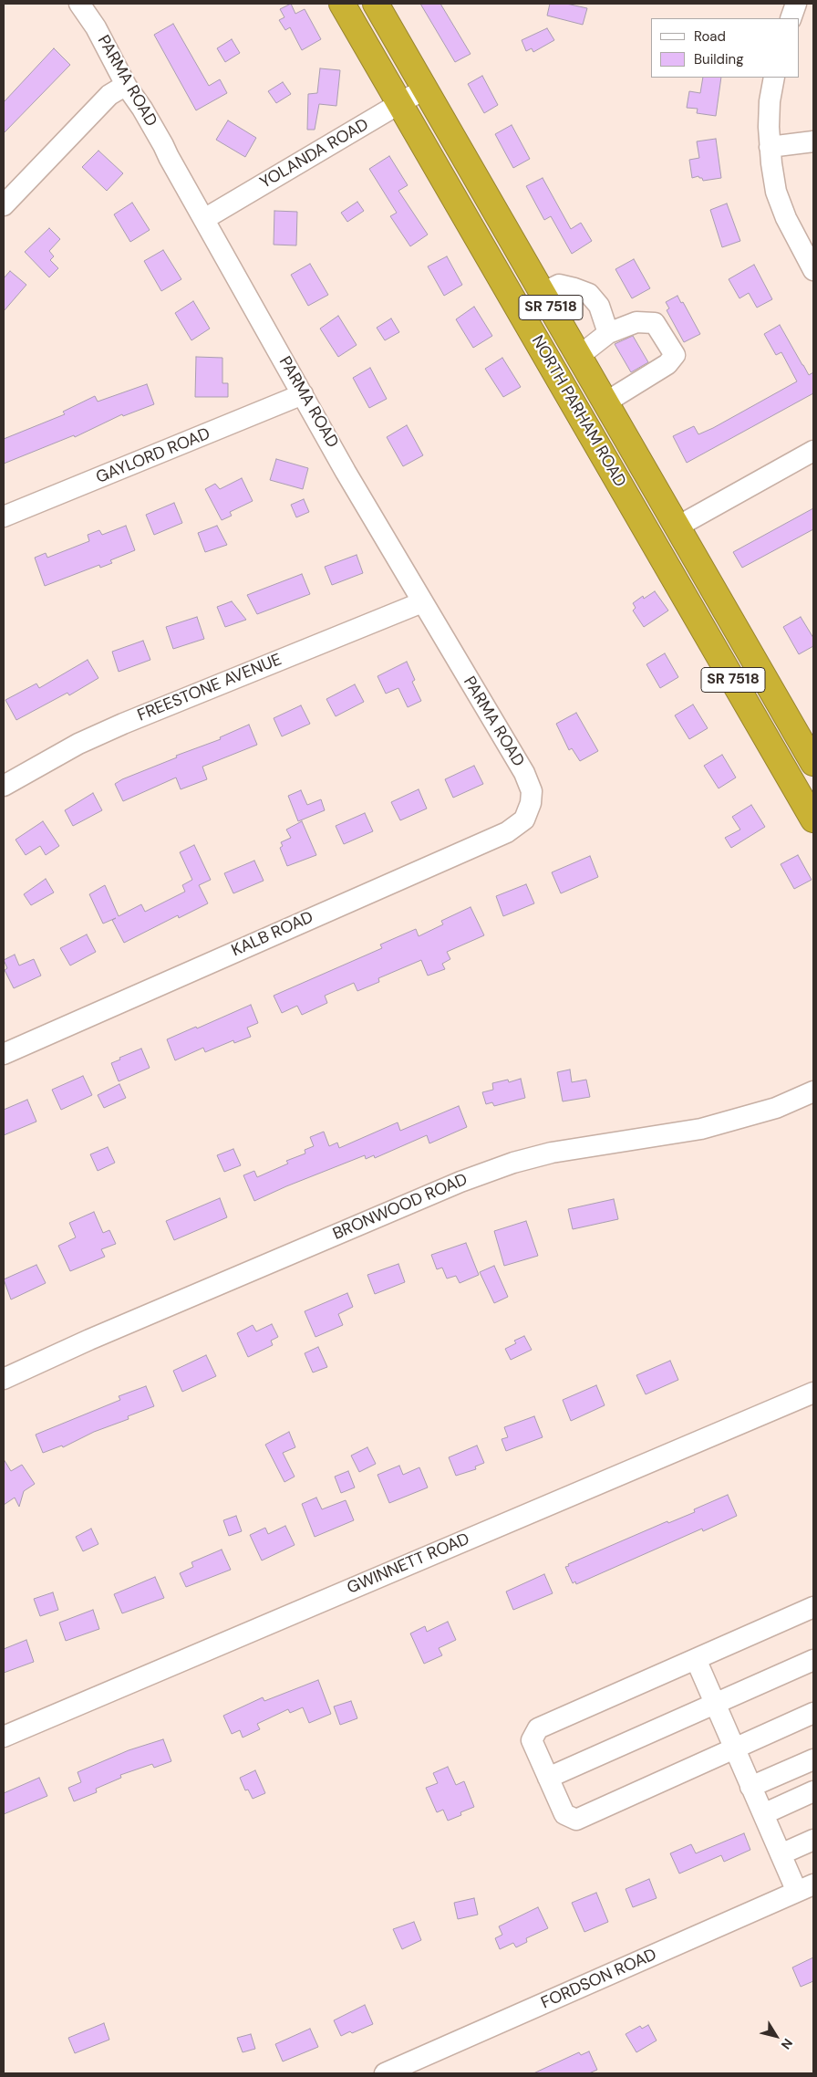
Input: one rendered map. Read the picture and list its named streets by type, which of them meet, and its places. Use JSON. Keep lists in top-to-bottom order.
{
  "streets": {
    "highway": ["SR 7518", "NORTH PARHAM ROAD"],
    "street": [
      "PARMA ROAD",
      "YOLANDA ROAD",
      "GAYLORD ROAD",
      "FREESTONE AVENUE",
      "KALB ROAD",
      "BRONWOOD ROAD",
      "GWINNETT ROAD",
      "FORDSON ROAD"
    ]
  },
  "crossings": [
    ["PARMA ROAD", "YOLANDA ROAD"],
    ["PARMA ROAD", "GAYLORD ROAD"],
    ["PARMA ROAD", "FREESTONE AVENUE"],
    ["PARMA ROAD", "KALB ROAD"],
    ["YOLANDA ROAD", "NORTH PARHAM ROAD"]
  ],
  "legend": ["Road", "Building"],
  "north": "bottom right"
}
